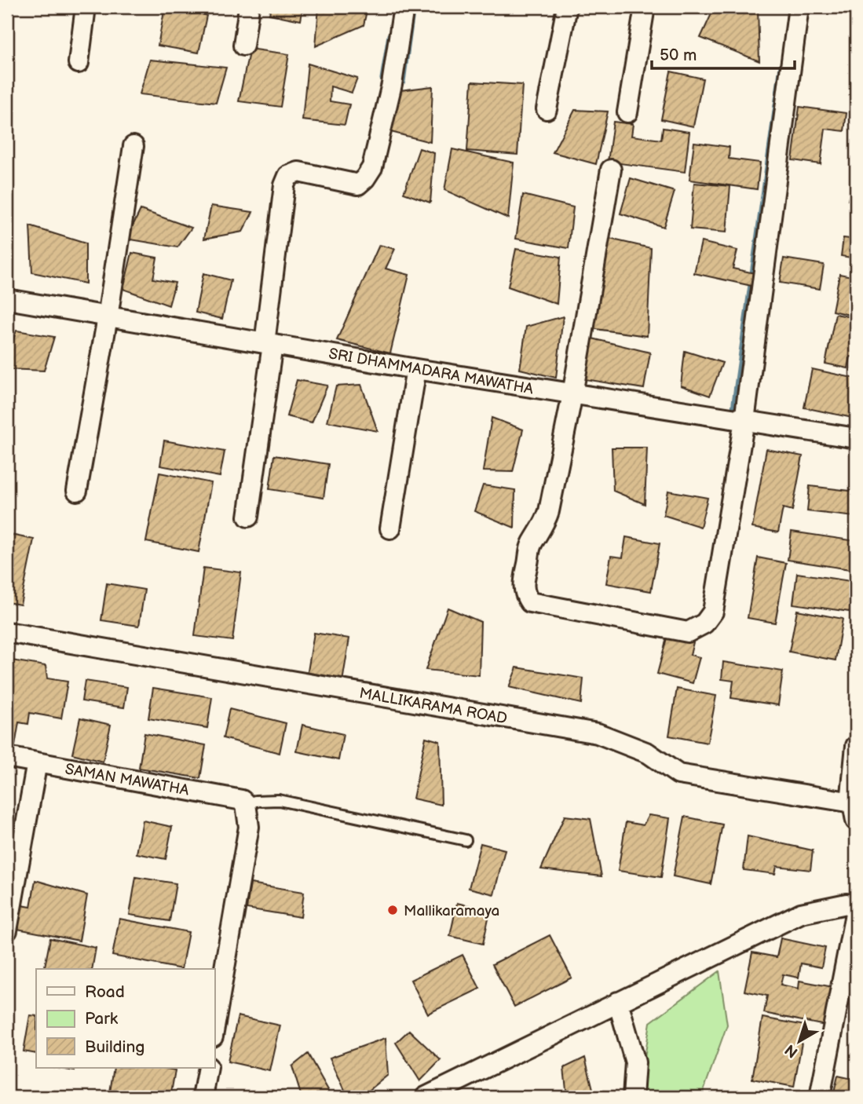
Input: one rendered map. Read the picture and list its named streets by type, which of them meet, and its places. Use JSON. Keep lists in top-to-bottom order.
{
  "streets": {
    "street": ["SRI DHAMMADARA MAWATHA", "MALLIKARAMA ROAD", "SAMAN MAWATHA"]
  },
  "places": ["Mallikaramaya"],
  "legend": ["Road", "Park", "Building"],
  "scale_bar": "50 m",
  "north": "bottom left"
}
